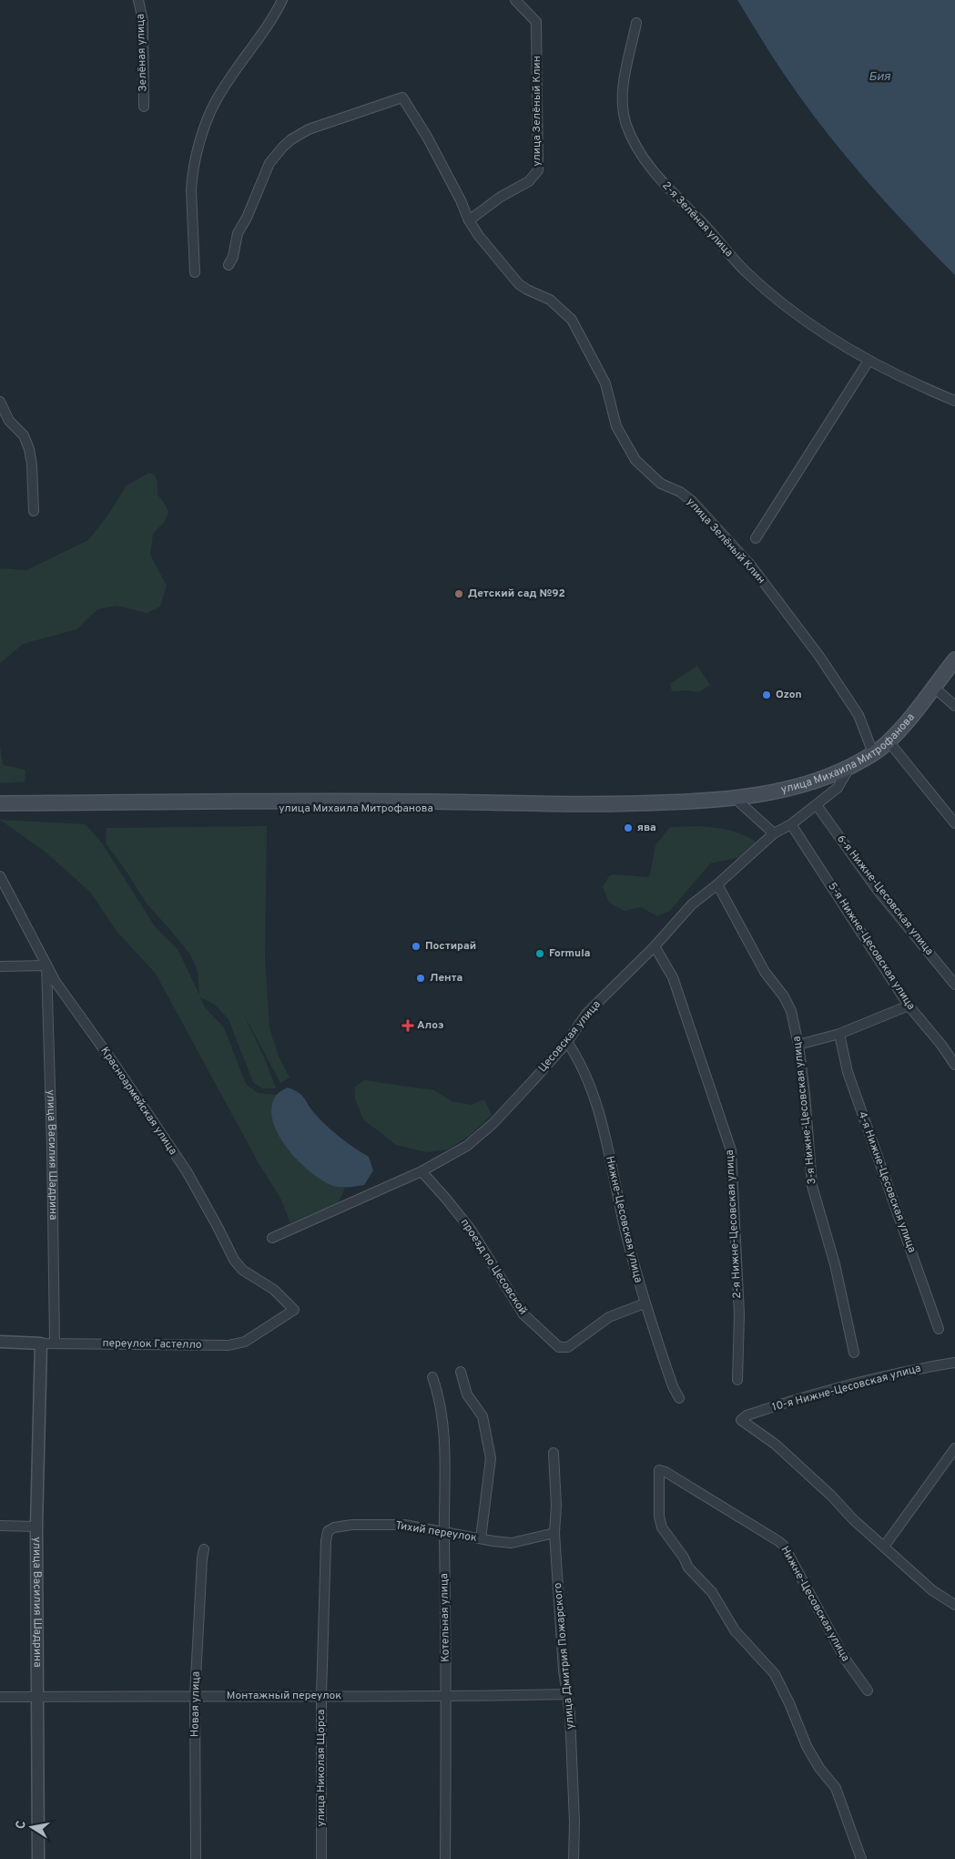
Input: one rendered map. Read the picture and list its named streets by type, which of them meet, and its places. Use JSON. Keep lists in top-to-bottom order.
{
  "streets": {
    "main road": ["улица Михаила Митрофанова"],
    "street": [
      "Зелёная улица",
      "улица Зелёный Клин",
      "2-я Зелёная улица",
      "6-я Нижне-Цесовская улица",
      "5-я Нижне-Цесовская улица",
      "Цесовская улица",
      "Красноармейская улица",
      "3-я Нижне-Цесовская улица",
      "улица Василия Шадрина",
      "4-я Нижне-Цесовская улица",
      "Нижне-Цесовская улица",
      "2-я Нижне-Цесовская улица",
      "проезд по Цесовской",
      "переулок Гастелло",
      "10-я Нижне-Цесовская улица",
      "Тихий переулок",
      "Котельная улица",
      "улица Дмитрия Пожарского",
      "Монтажный переулок",
      "Новая улица",
      "улица Николая Щорса"
    ]
  },
  "crossings": [
    ["улица Зелёный Клин", "улица Михаила Митрофанова"],
    ["улица Михаила Митрофанова", "Цесовская улица"],
    ["6-я Нижне-Цесовская улица", "Цесовская улица"],
    ["5-я Нижне-Цесовская улица", "Цесовская улица"],
    ["Цесовская улица", "3-я Нижне-Цесовская улица"],
    ["Цесовская улица", "Нижне-Цесовская улица"],
    ["Цесовская улица", "2-я Нижне-Цесовская улица"],
    ["Цесовская улица", "проезд по Цесовской"],
    ["Красноармейская улица", "улица Василия Шадрина"],
    ["Красноармейская улица", "переулок Гастелло"],
    ["улица Василия Шадрина", "переулок Гастелло"],
    ["улица Василия Шадрина", "Монтажный переулок"],
    ["Нижне-Цесовская улица", "проезд по Цесовской"],
    ["Тихий переулок", "Котельная улица"],
    ["Тихий переулок", "улица Дмитрия Пожарского"],
    ["Тихий переулок", "улица Николая Щорса"],
    ["Котельная улица", "Монтажный переулок"],
    ["улица Дмитрия Пожарского", "Монтажный переулок"],
    ["Монтажный переулок", "Новая улица"],
    ["Монтажный переулок", "улица Николая Щорса"]
  ],
  "water": ["Бия"],
  "places": {
    "other": [
      "Детский сад №92",
      "Ozon",
      "ява",
      "Постирай",
      "Formula",
      "Лента"
    ],
    "health": ["Алоэ"]
  },
  "north": "left"
}
